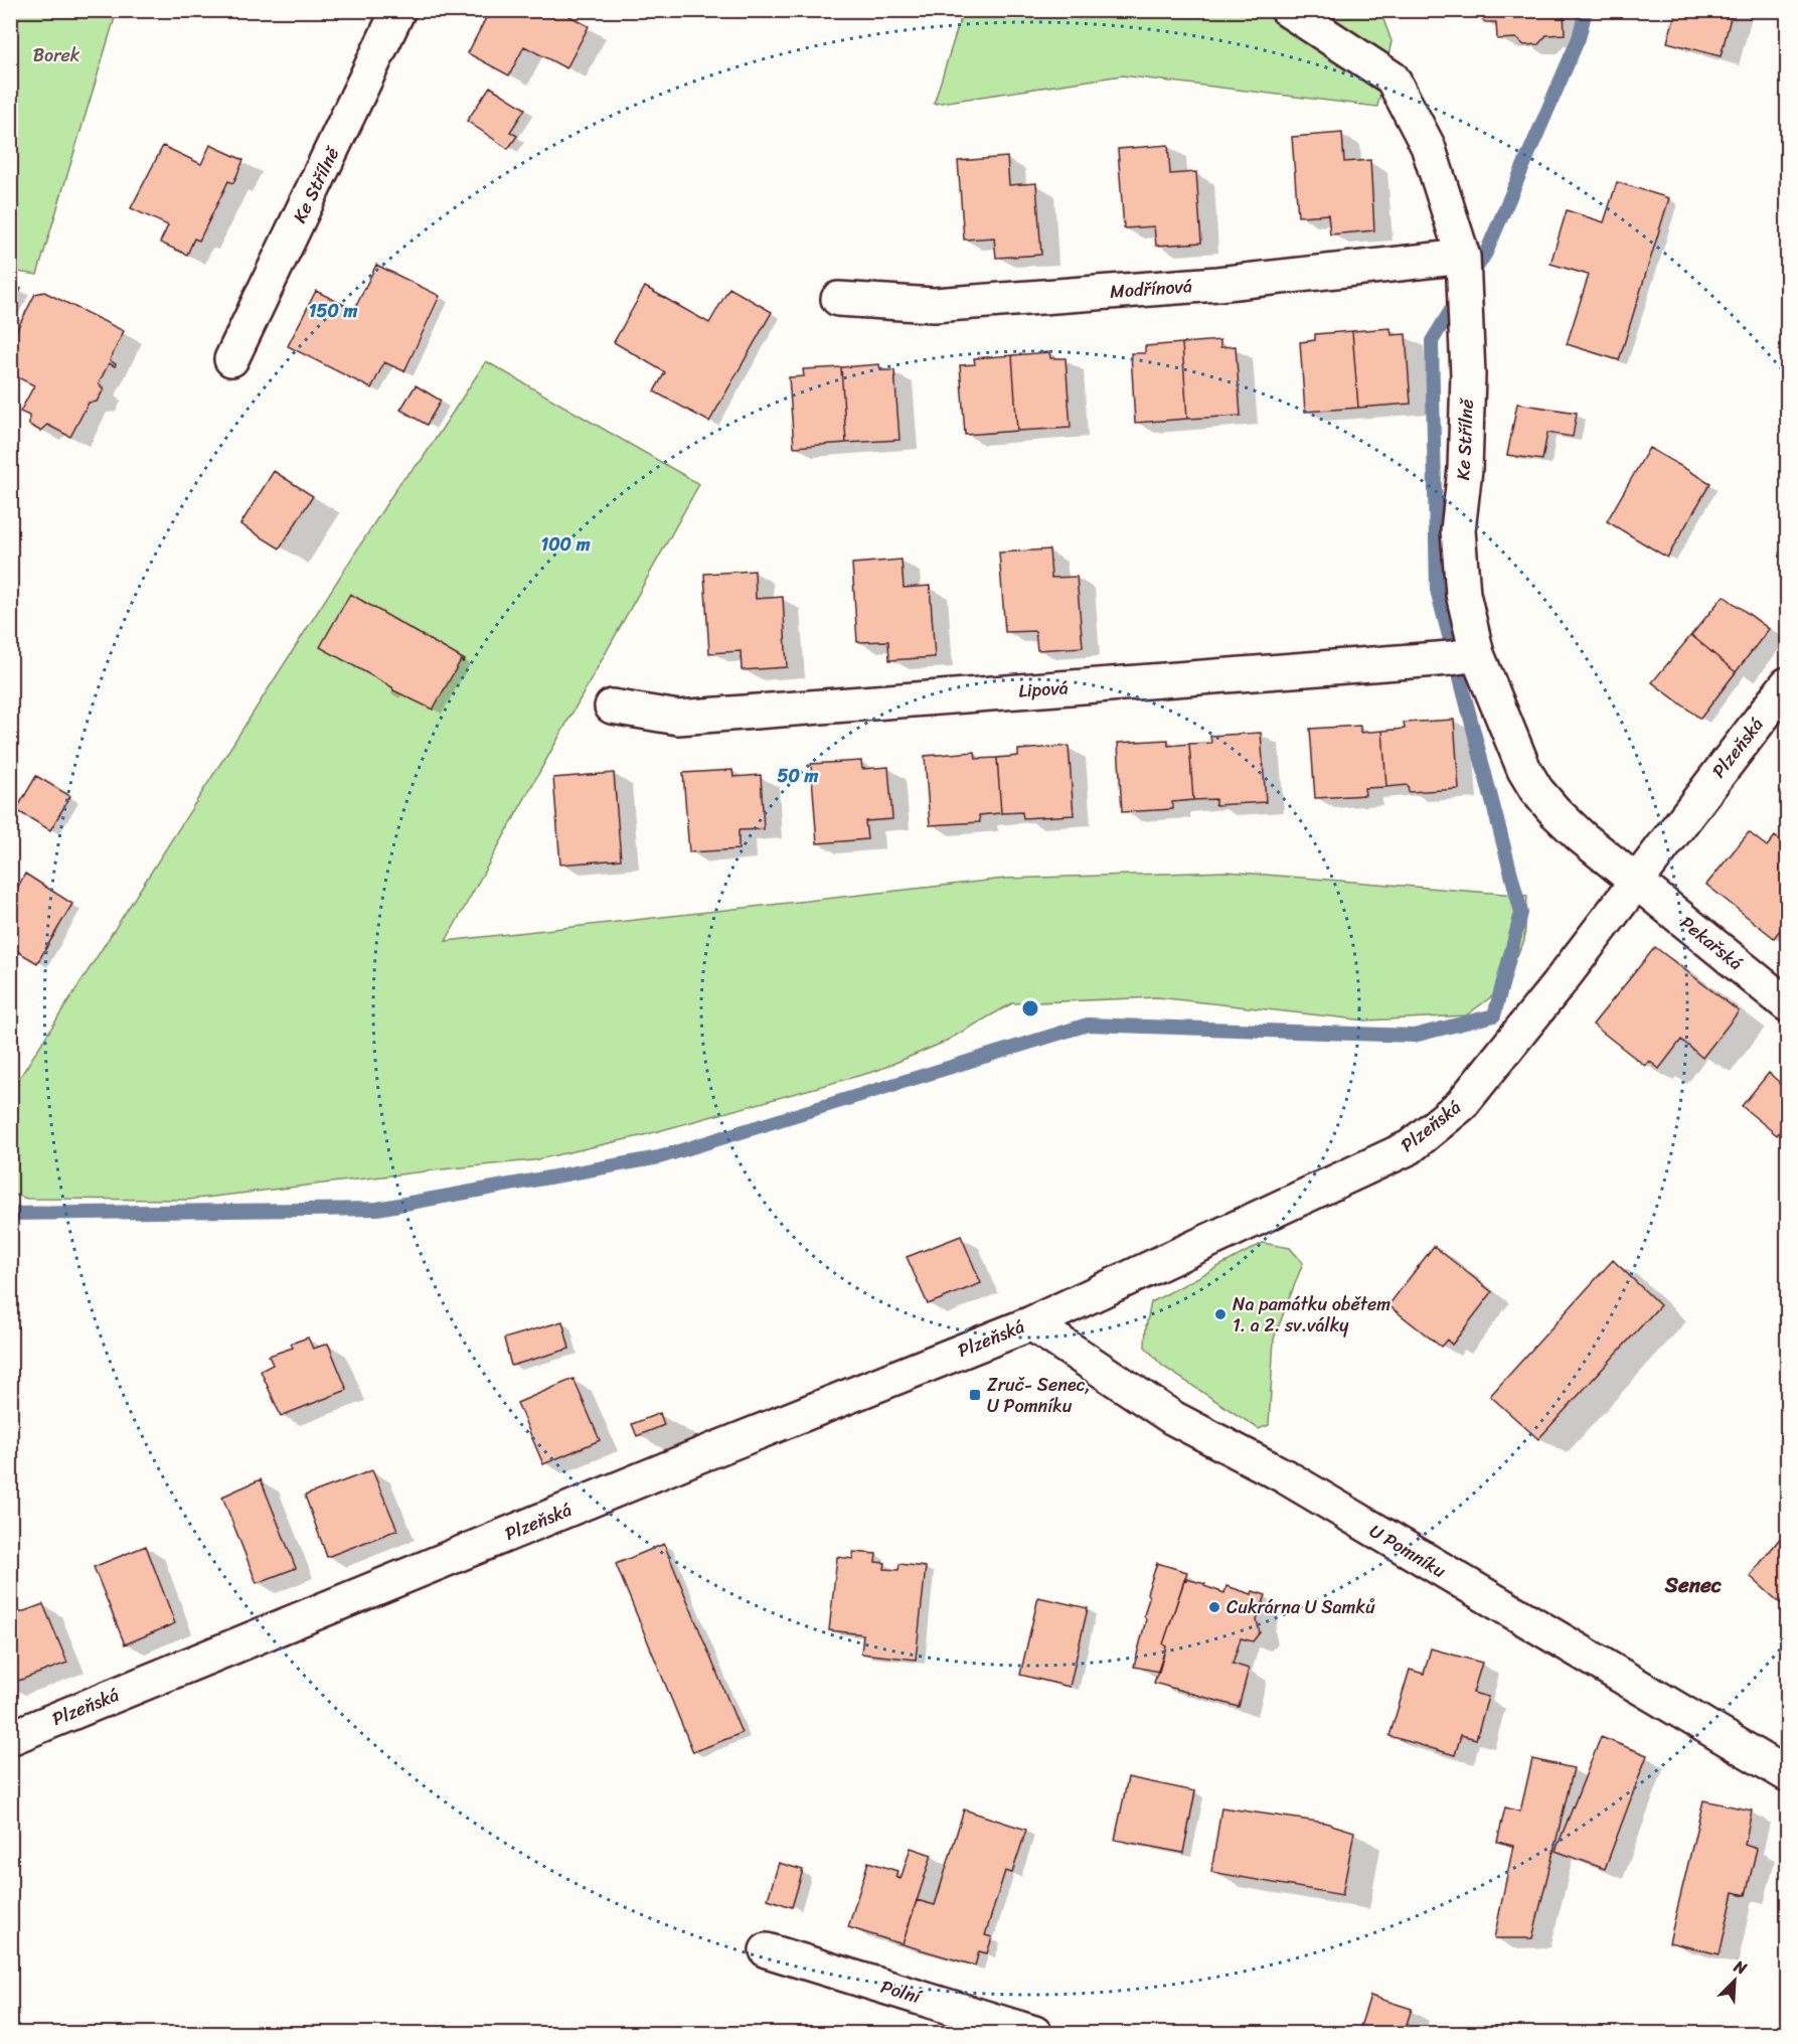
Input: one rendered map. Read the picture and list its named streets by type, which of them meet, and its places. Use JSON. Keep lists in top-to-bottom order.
{
  "streets": {
    "street": [
      "Ke Střílně",
      "Modřínová",
      "Lipová",
      "Plzeňská",
      "Pekařská",
      "U Pomníku",
      "Polní"
    ]
  },
  "crossings": [
    ["Ke Střílně", "Modřínová"],
    ["Ke Střílně", "Lipová"],
    ["Ke Střílně", "Plzeňská"],
    ["Ke Střílně", "Pekařská"],
    ["Plzeňská", "Pekařská"],
    ["Plzeňská", "U Pomníku"]
  ],
  "districts": ["Senec"],
  "parks": ["Borek"],
  "places": {
    "other": ["Na památku obětem 1. a 2. sv.války", "Cukrárna U Samků"],
    "transit": ["Zruč- Senec, U Pomníku"]
  },
  "north": "top right",
  "rings": ["150 m", "100 m", "50 m"]
}
